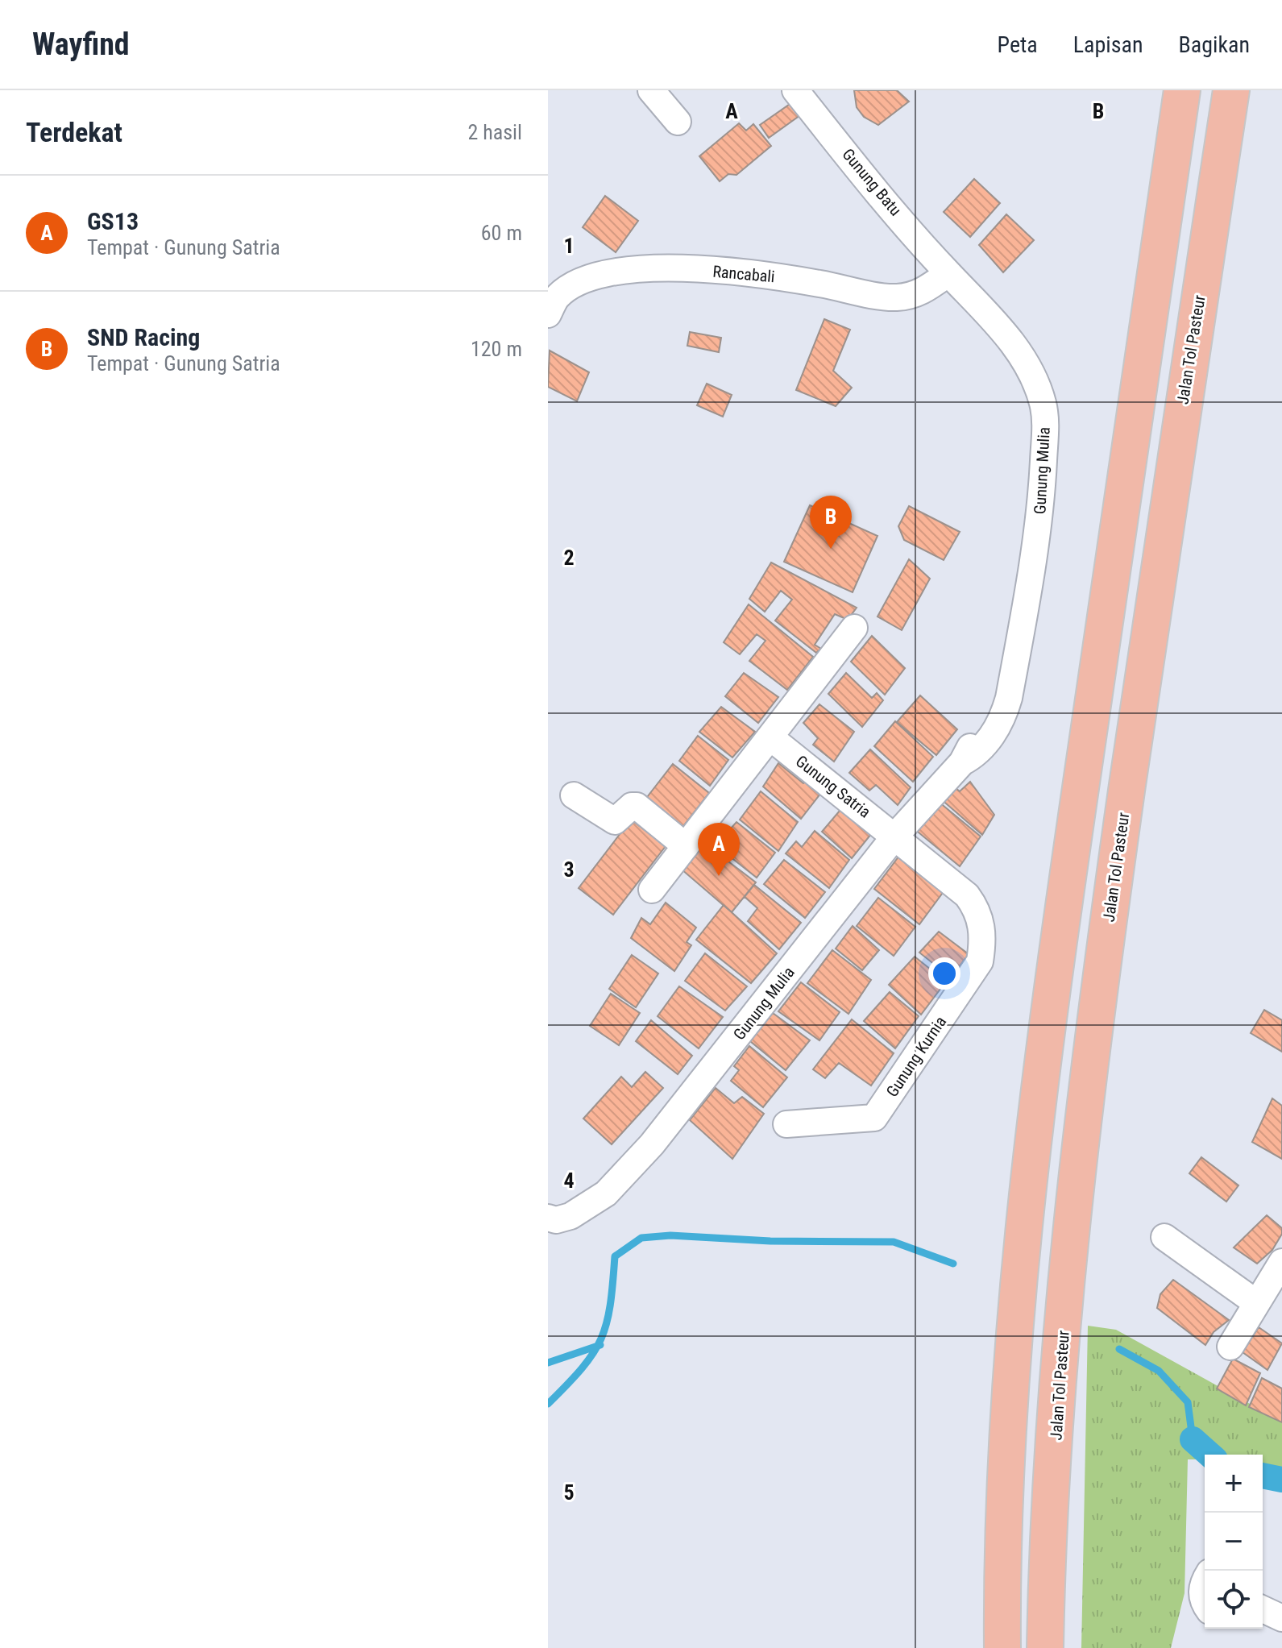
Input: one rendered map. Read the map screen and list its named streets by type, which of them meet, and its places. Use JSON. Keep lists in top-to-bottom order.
{
  "streets": {
    "highway": ["Jalan Tol Pasteur"],
    "street": [
      "Gunung Batu",
      "Rancabali",
      "Gunung Mulia",
      "Gunung Satria",
      "Gunung Kurnia"
    ]
  },
  "crossings": [
    ["Gunung Batu", "Rancabali"],
    ["Gunung Batu", "Gunung Mulia"],
    ["Rancabali", "Gunung Mulia"],
    ["Gunung Mulia", "Gunung Satria"],
    ["Gunung Mulia", "Gunung Kurnia"],
    ["Gunung Satria", "Gunung Kurnia"]
  ],
  "page": {
    "header": "Wayfind",
    "nav": ["Peta", "Lapisan", "Bagikan"],
    "heading": ["Terdekat", "2 hasil"],
    "list": [
      {
        "mark": "A",
        "name": "GS13",
        "note": "Tempat · Gunung Satria",
        "value": "60 m"
      },
      {
        "mark": "B",
        "name": "SND Racing",
        "note": "Tempat · Gunung Satria",
        "value": "120 m"
      }
    ],
    "pins": ["B", "A"],
    "map_buttons": ["+", "−"]
  },
  "grid": {
    "columns": ["A", "B"],
    "rows": [
      "1",
      "2",
      "3",
      "4",
      "5"
    ]
  }
}
